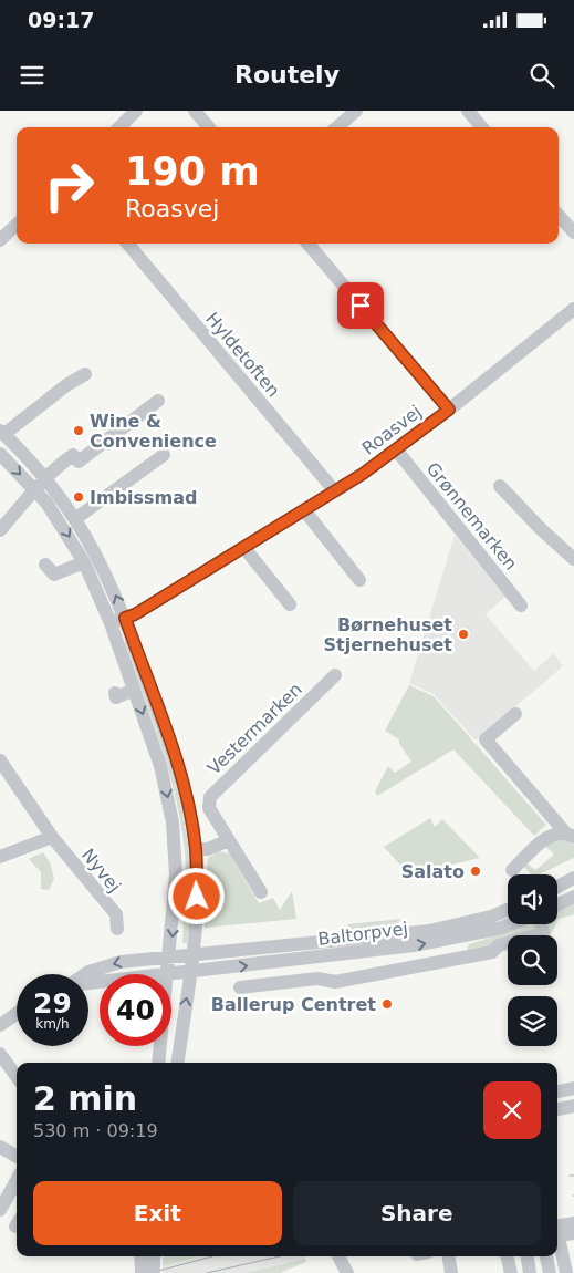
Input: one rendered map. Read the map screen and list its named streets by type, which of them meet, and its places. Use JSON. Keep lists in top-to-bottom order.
{
  "streets": {
    "street": [
      "Hyldetoften",
      "Roasvej",
      "Grønnemarken",
      "Vestermarken",
      "Nyvej",
      "Baltorpvej"
    ]
  },
  "crossings": [
    ["Hyldetoften", "Roasvej"],
    ["Roasvej", "Grønnemarken"]
  ],
  "places": [
    "Wine & Convenience",
    "Imbissmad",
    "Børnehuset Stjernehuset",
    "Salato",
    "Ballerup Centret"
  ],
  "page": {
    "status": "09:17",
    "header": "Routely",
    "turn": ["190 m", "Roasvej"],
    "speed": "29 km/h",
    "limit": "40",
    "heading": ["2 min", "530 m · 09:19"],
    "buttons": ["Exit", "Share"]
  }
}
